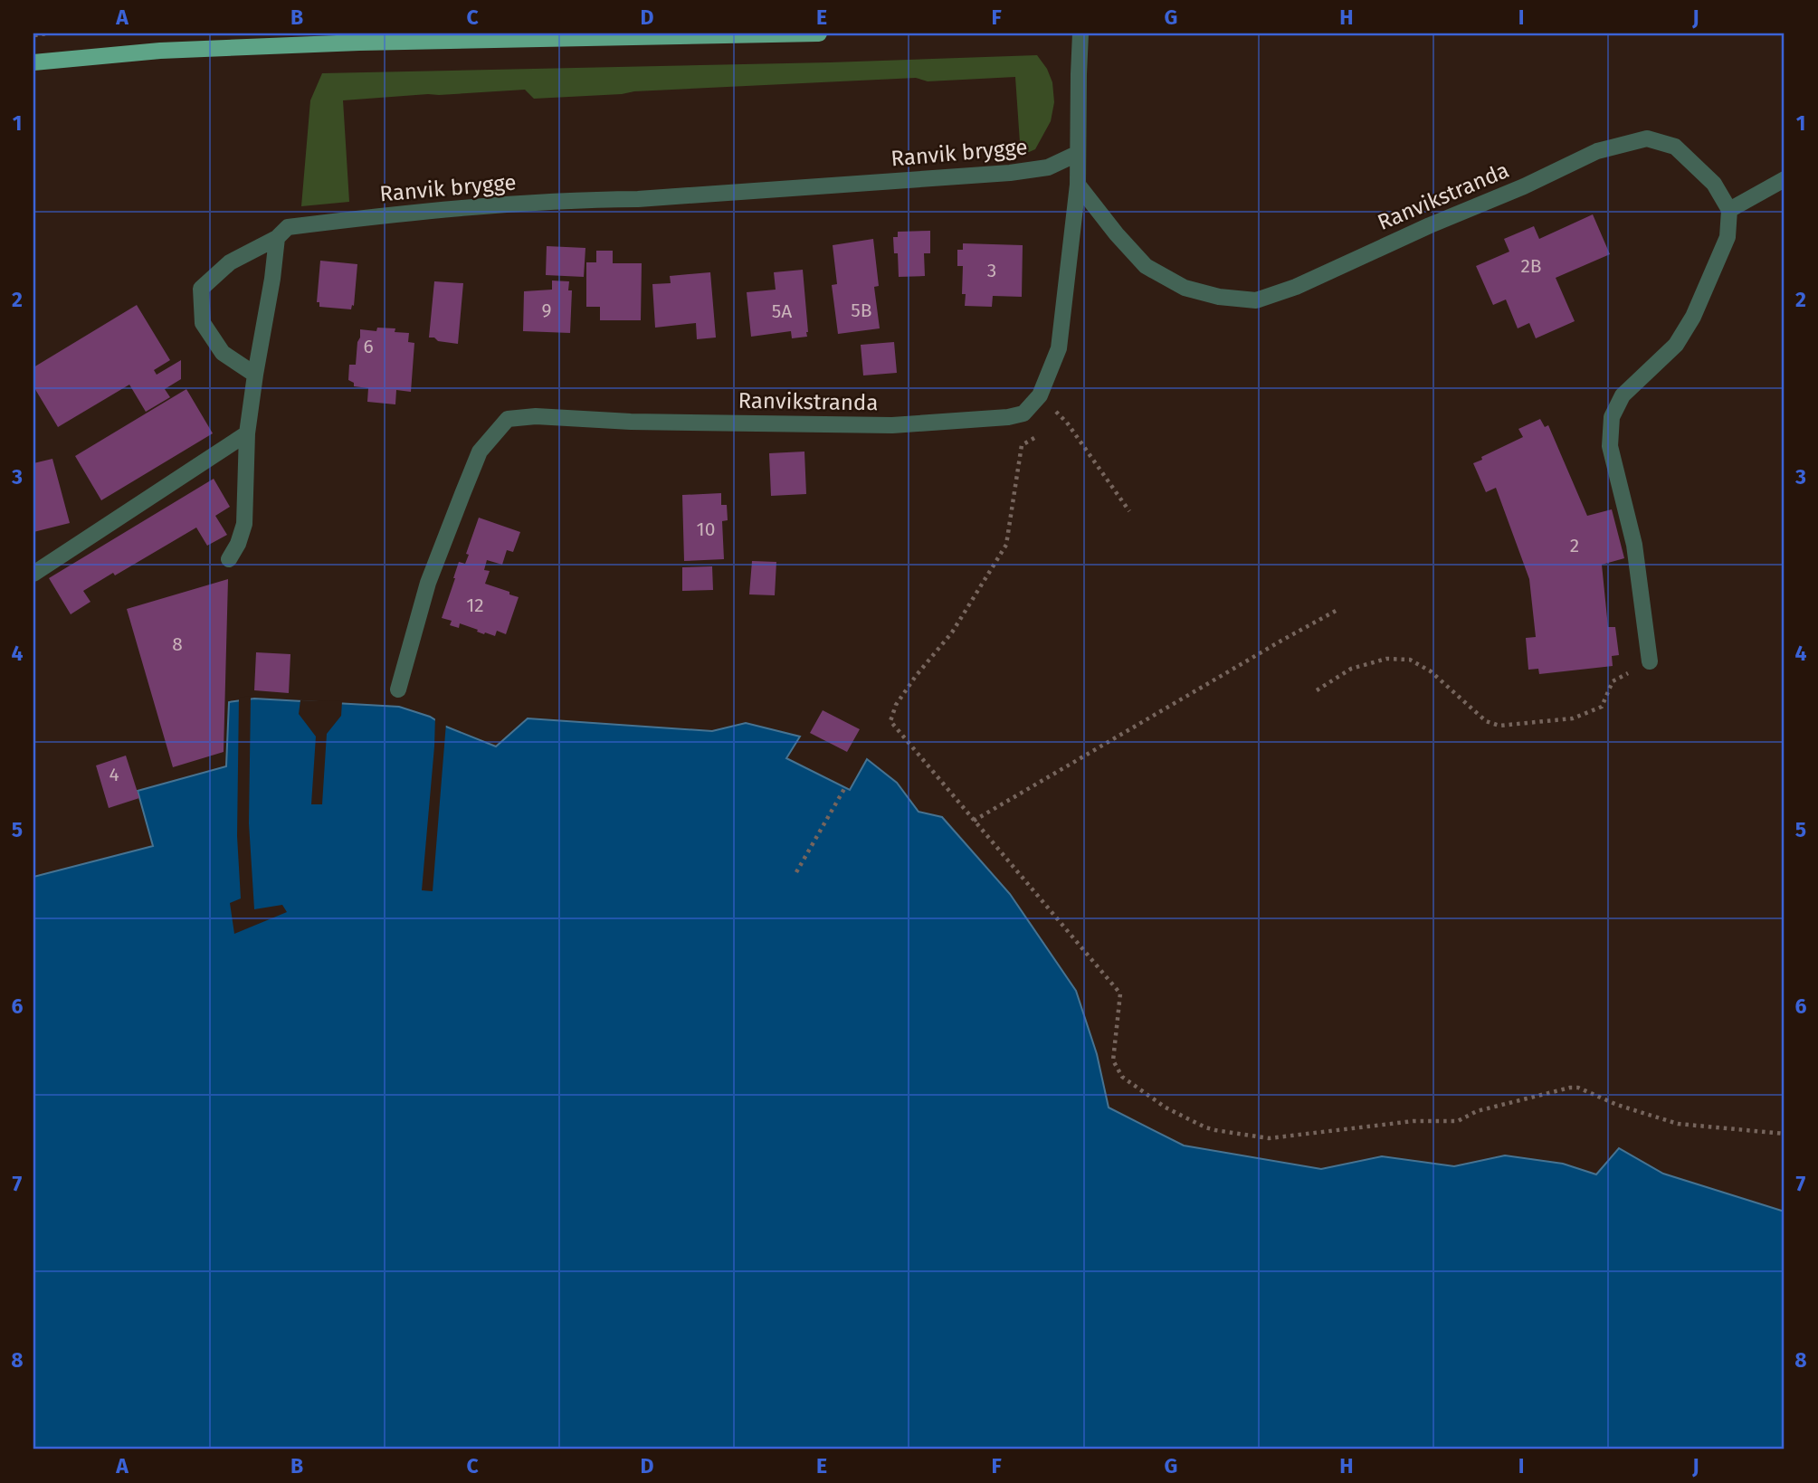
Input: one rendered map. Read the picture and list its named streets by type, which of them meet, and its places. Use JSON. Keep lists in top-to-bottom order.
{
  "streets": {
    "street": ["Ranvik brygge", "Ranvikstranda"]
  },
  "house_numbers": [
    "2B",
    "3",
    "9",
    "5B",
    "5A",
    "6",
    "10",
    "2",
    "12",
    "8",
    "4"
  ],
  "grid": {
    "columns": [
      "A",
      "B",
      "C",
      "D",
      "E",
      "F",
      "G",
      "H",
      "I",
      "J"
    ],
    "rows": [
      "1",
      "2",
      "3",
      "4",
      "5",
      "6",
      "7",
      "8"
    ]
  }
}
